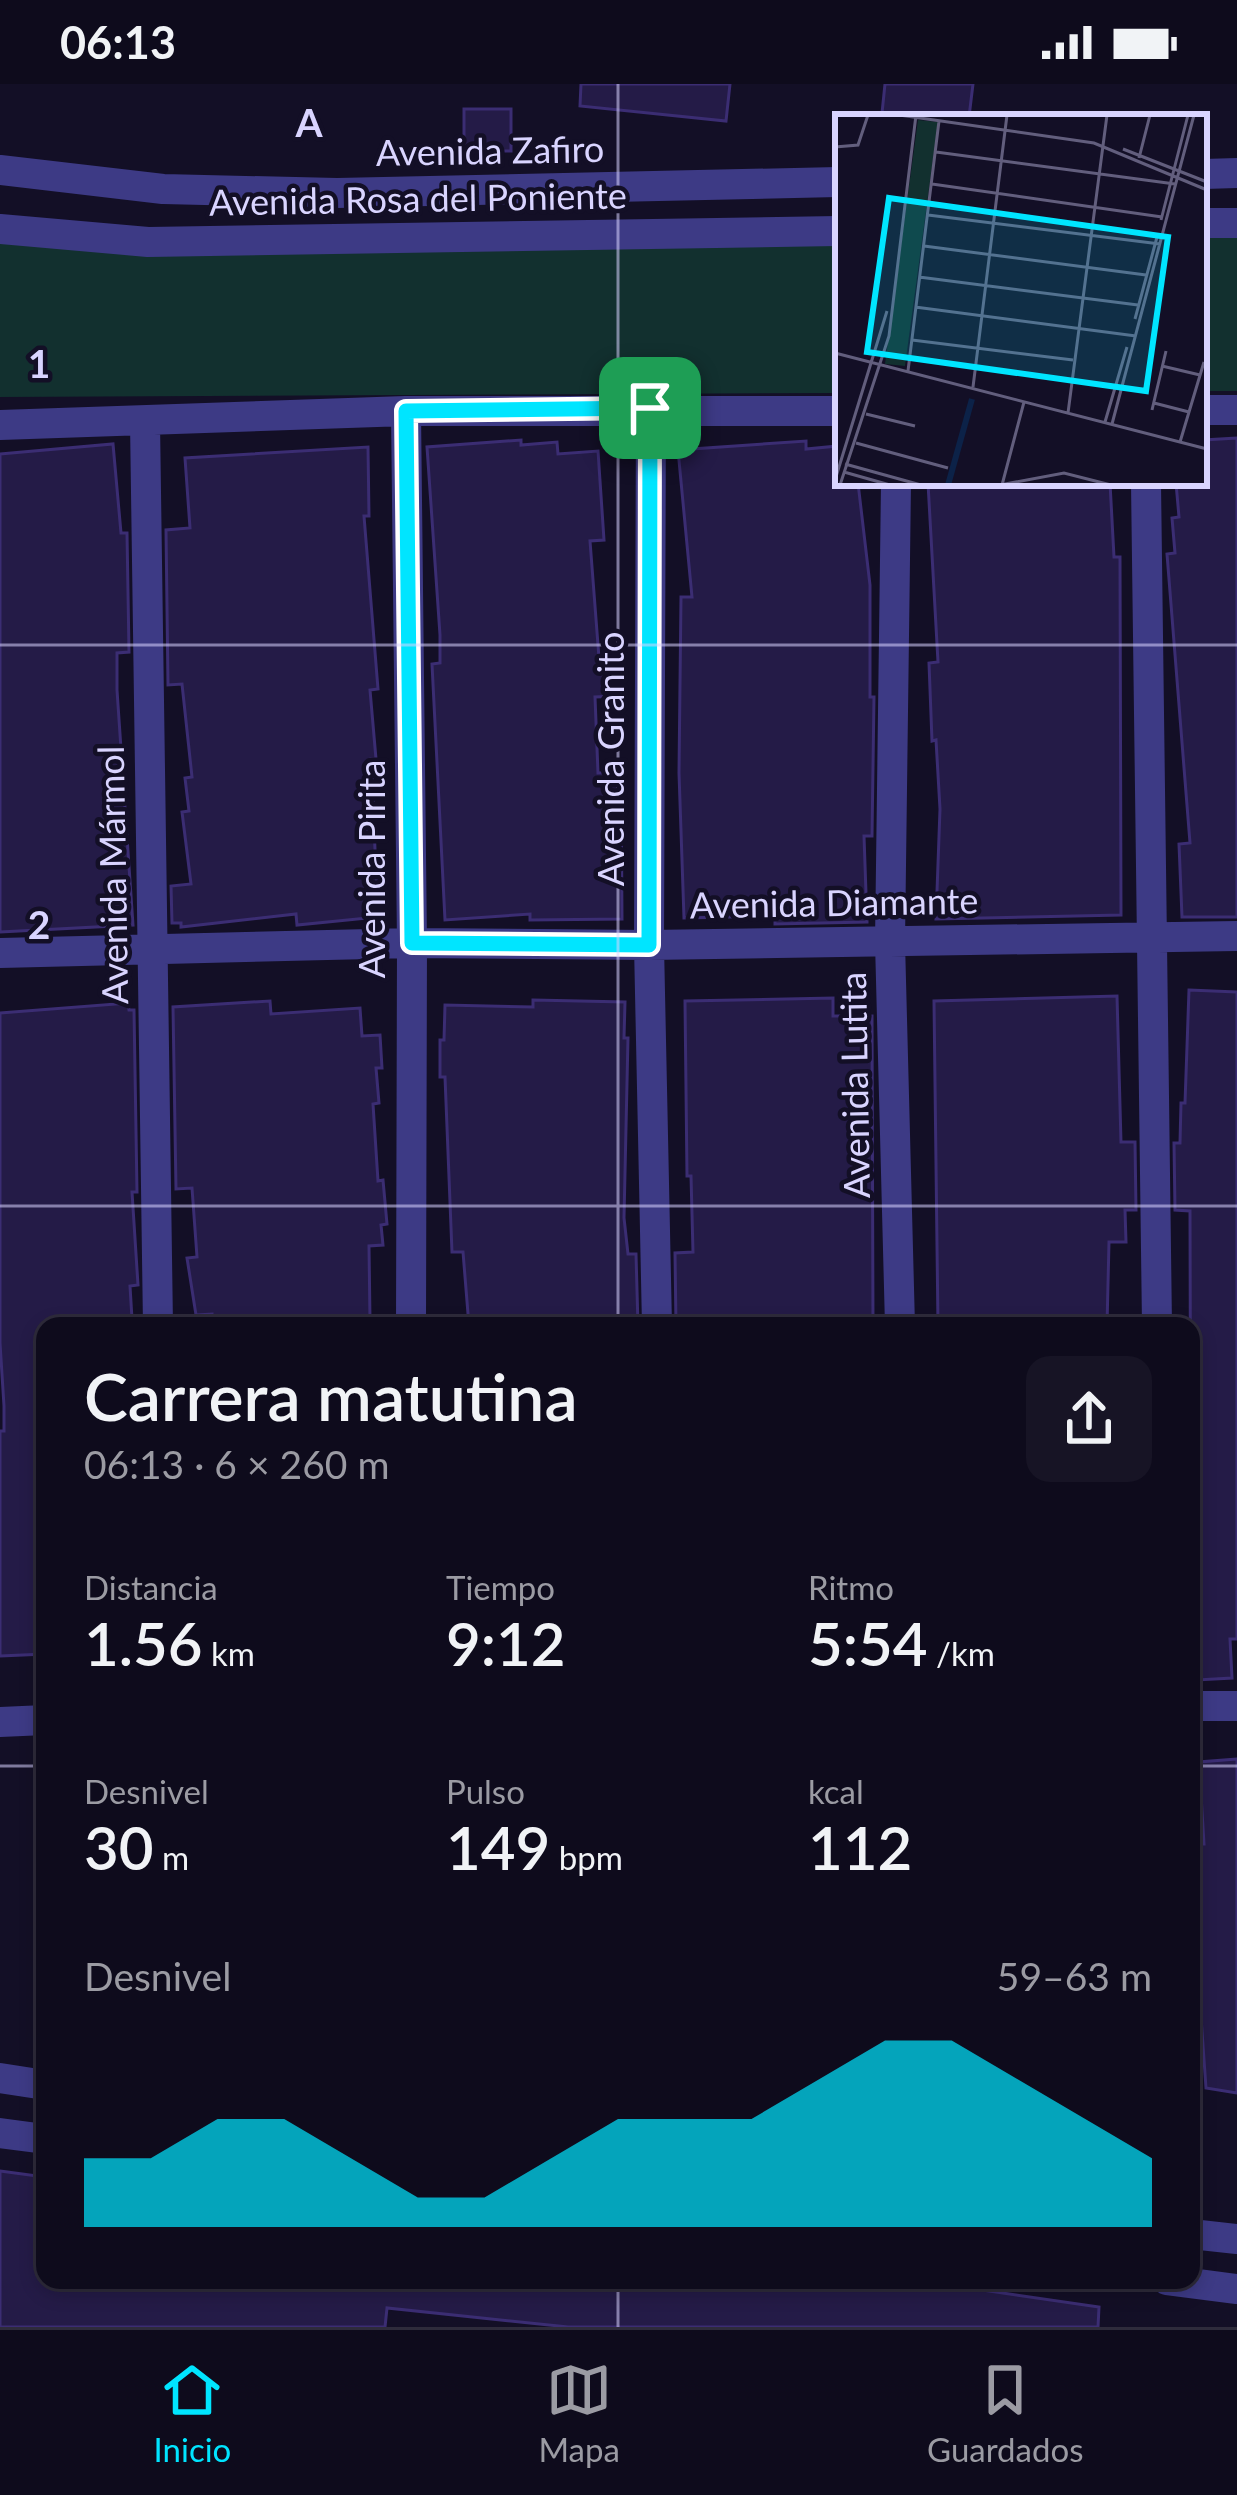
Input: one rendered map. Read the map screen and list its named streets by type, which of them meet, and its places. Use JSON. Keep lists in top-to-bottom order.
{
  "streets": {
    "street": [
      "Avenida Zafiro",
      "Avenida Rosa del Poniente",
      "Avenida Granito",
      "Avenida Pirita",
      "Avenida Mármol",
      "Avenida Diamante",
      "Avenida Lutita"
    ]
  },
  "crossings": [
    ["Avenida Granito", "Avenida Diamante"],
    ["Avenida Pirita", "Avenida Diamante"],
    ["Avenida Mármol", "Avenida Diamante"],
    ["Avenida Diamante", "Avenida Lutita"]
  ],
  "page": {
    "status": "06:13",
    "heading": ["Carrera matutina", "06:13 · 6 × 260 m"],
    "stats": [
      ["Distancia", "1.56 km"],
      ["Tiempo", "9:12"],
      ["Ritmo", "5:54 /km"],
      ["Desnivel", "30 m"],
      ["Pulso", "149 bpm"],
      ["kcal", "112"]
    ],
    "chart": ["Desnivel", "59–63 m"],
    "tabs": ["Inicio", "Mapa", "Guardados"]
  },
  "grid": {
    "columns": ["A"],
    "rows": ["1", "2"]
  }
}
